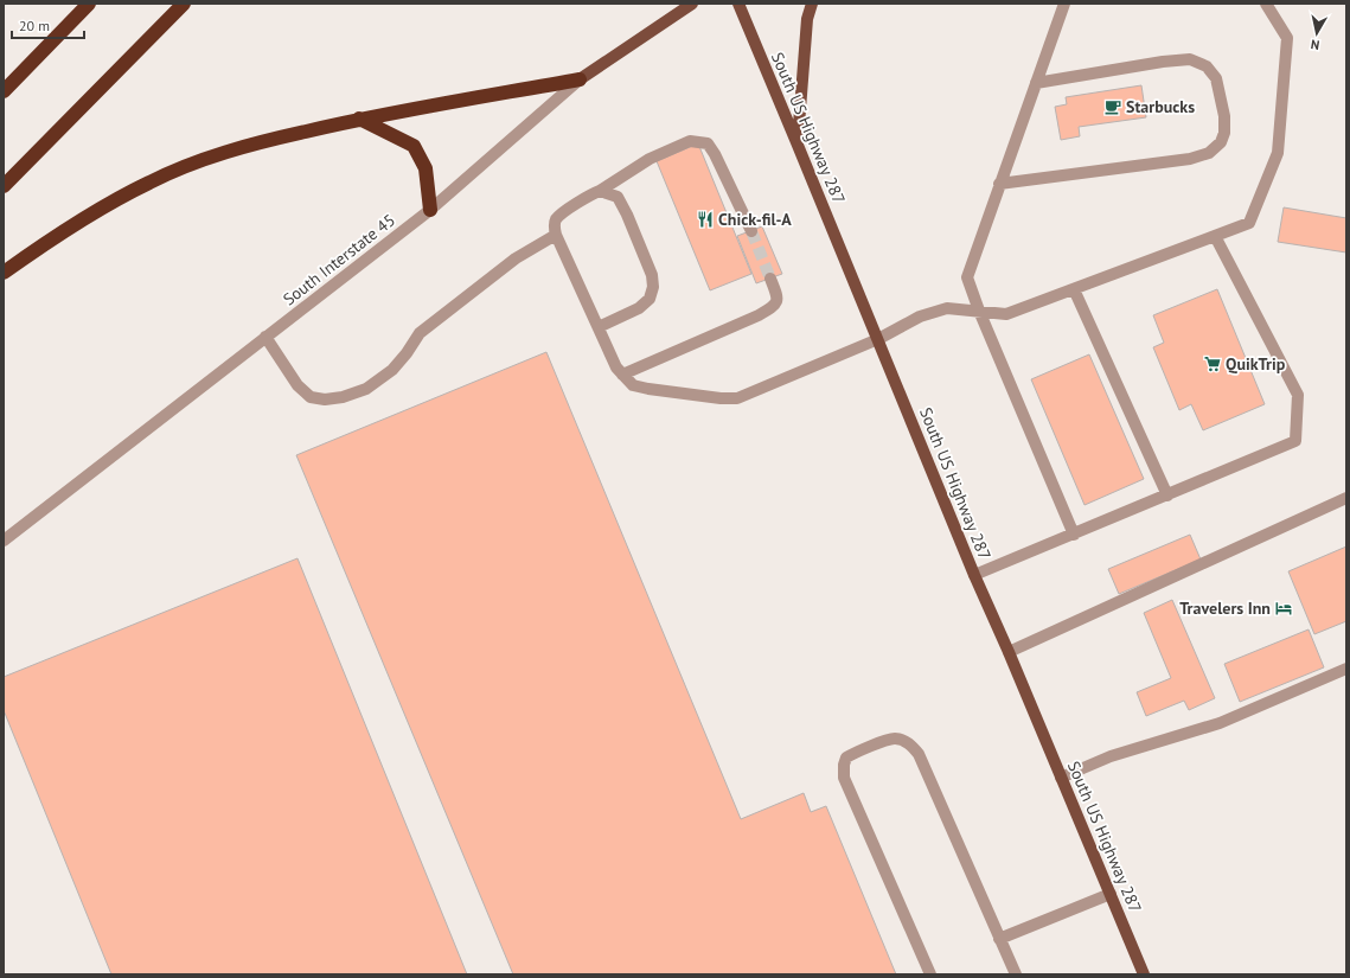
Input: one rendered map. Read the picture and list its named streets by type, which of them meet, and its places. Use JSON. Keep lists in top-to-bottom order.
{
  "streets": {
    "main road": ["South US Highway 287", "South Interstate 45"]
  },
  "places": {
    "cafe": ["Starbucks"],
    "restaurant": ["Chick-fil-A"],
    "supermarket": ["QuikTrip"],
    "hotel": ["Travelers Inn"]
  },
  "scale_bar": "20 m",
  "north": "bottom"
}
